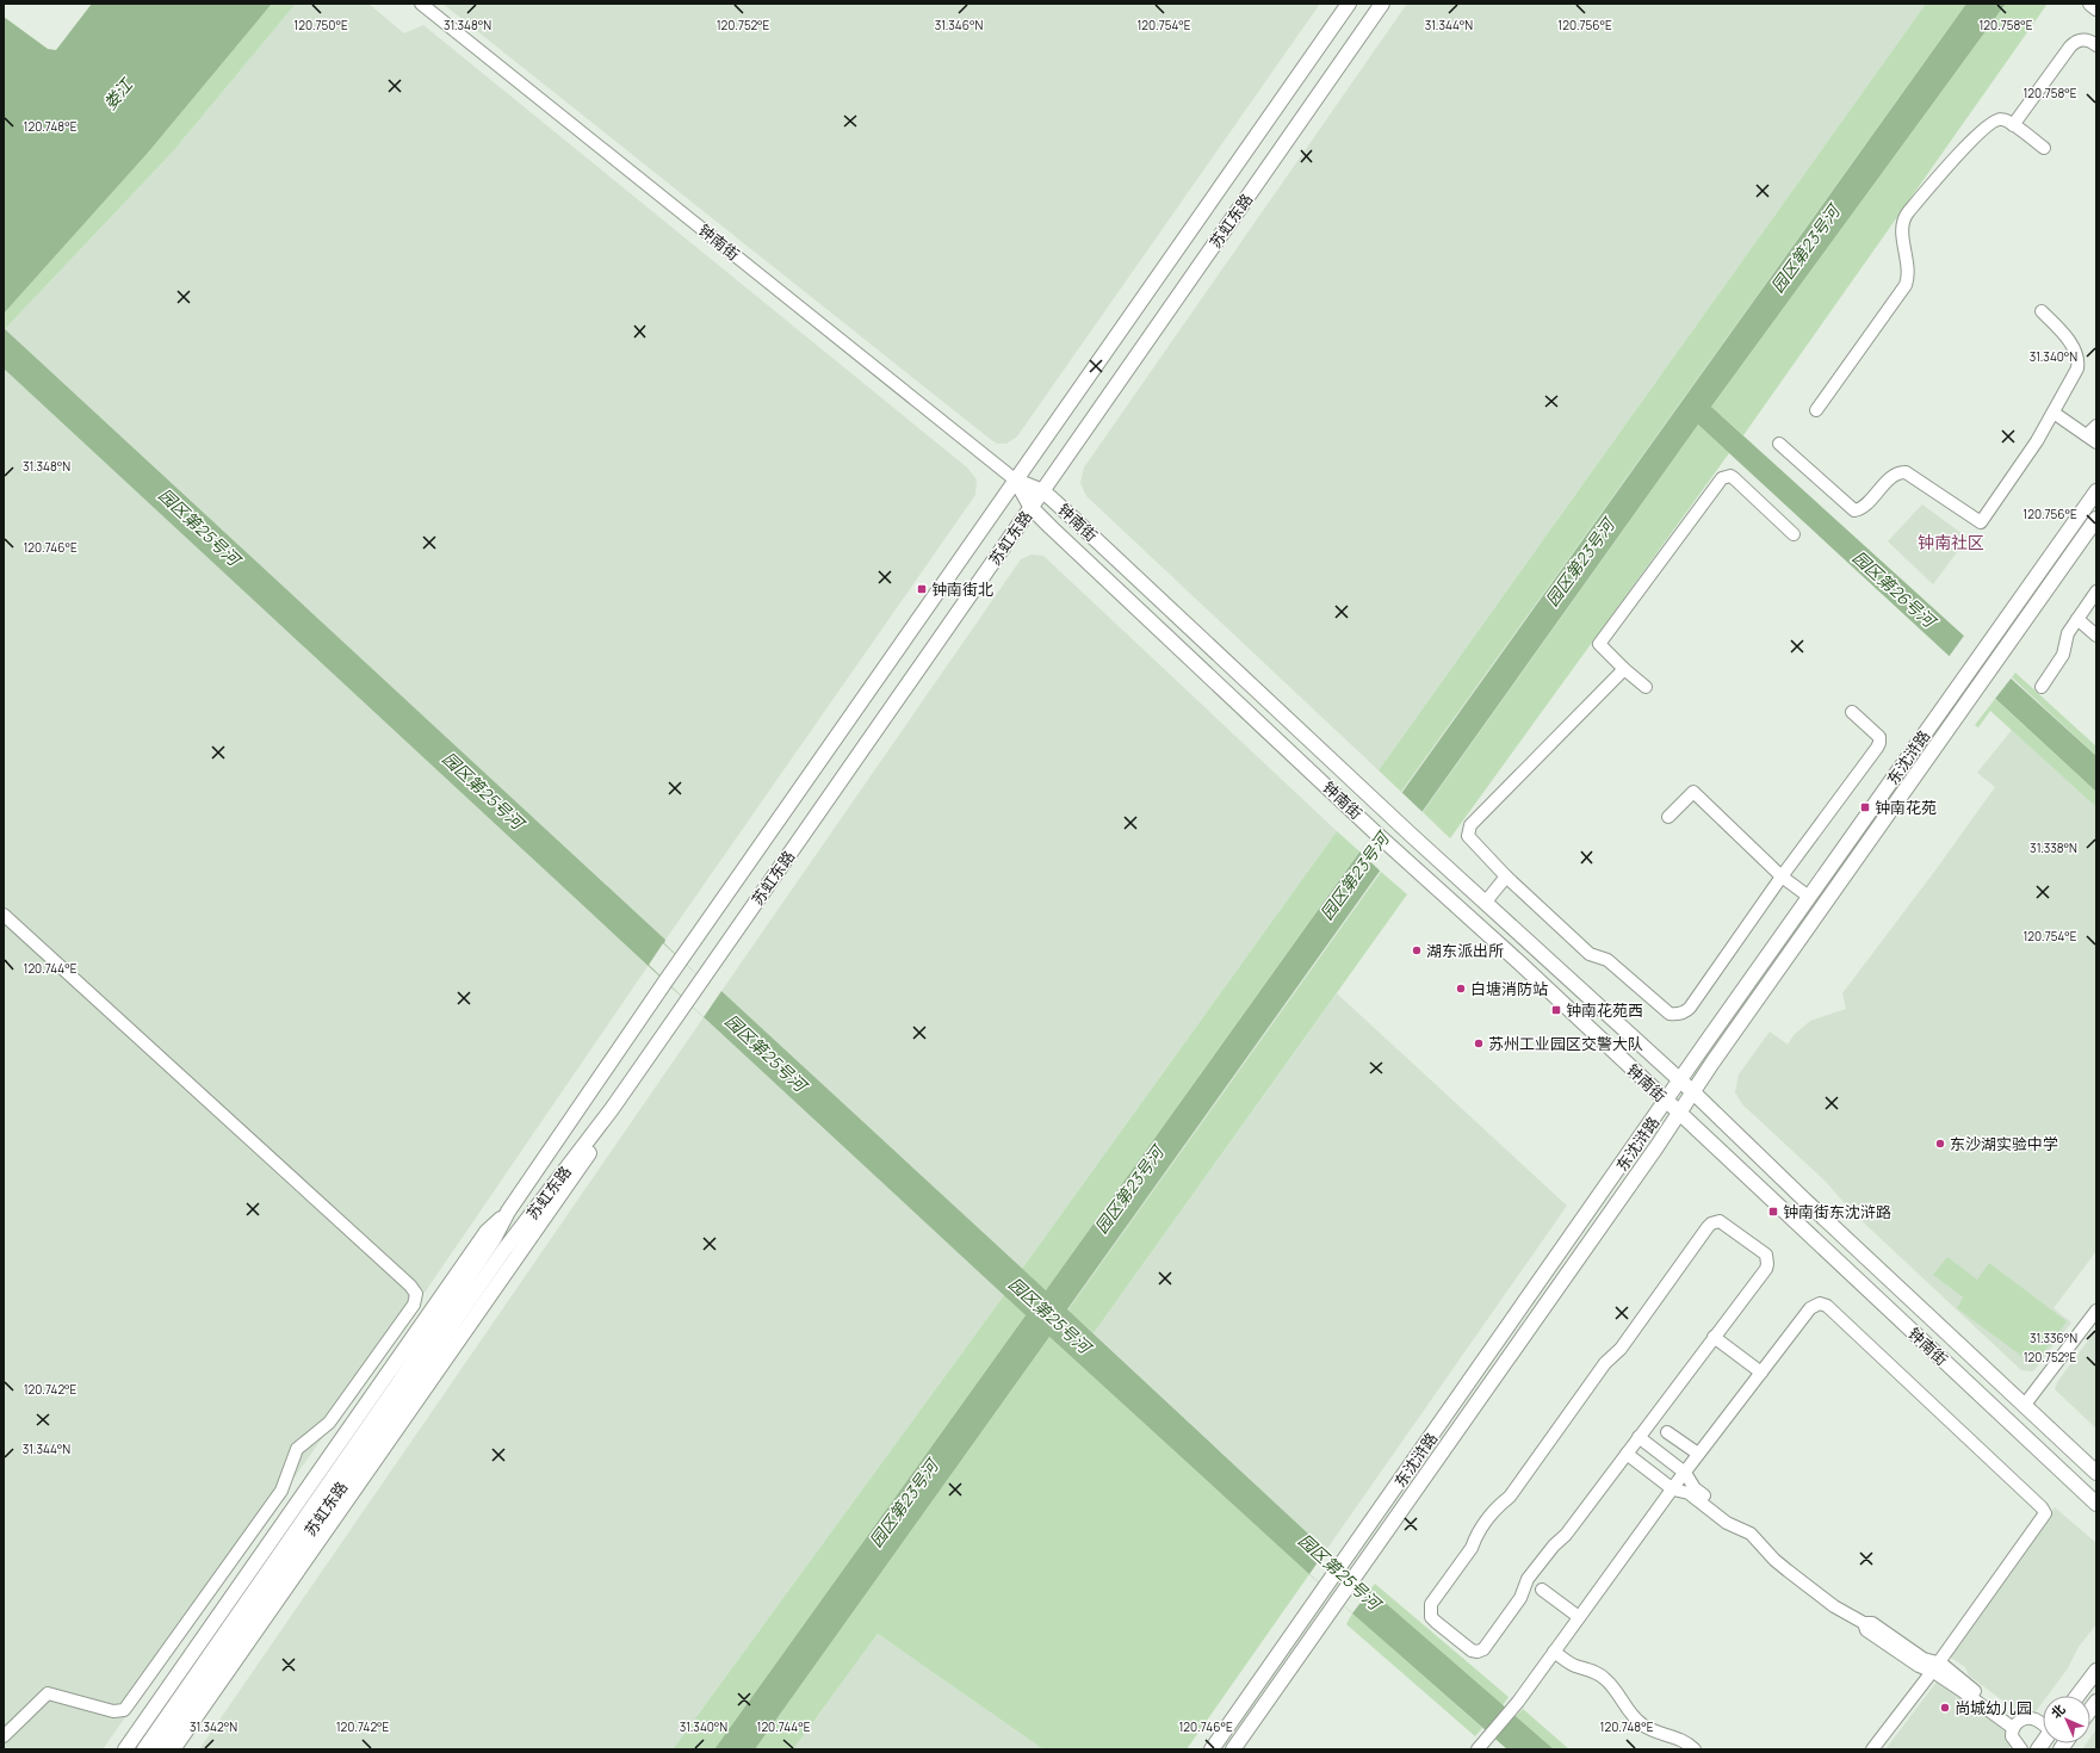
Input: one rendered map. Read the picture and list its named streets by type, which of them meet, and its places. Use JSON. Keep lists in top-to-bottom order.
{
  "streets": {
    "main road": ["苏虹东路", "钟南街", "东沈浒路"]
  },
  "crossings": [
    ["苏虹东路", "钟南街"],
    ["钟南街", "东沈浒路"]
  ],
  "districts": ["钟南社区"],
  "water": [
    "娄江",
    "园区第23号河",
    "园区第25号河",
    "园区第26号河"
  ],
  "places": {
    "transit": [
      "钟南街北",
      "钟南花苑",
      "钟南花苑西",
      "钟南街东沈浒路"
    ],
    "other": [
      "湖东派出所",
      "白塘消防站",
      "苏州工业园区交警大队",
      "东沙湖实验中学",
      "尚城幼儿园"
    ]
  },
  "north": "top left",
  "coordinates": [
    "120.754°E",
    "120.756°E",
    "120.750°E",
    "31.348°N",
    "120.752°E",
    "31.346°N",
    "31.344°N",
    "120.758°E",
    "120.748°E",
    "31.340°N",
    "120.746°E",
    "31.338°N",
    "120.744°E",
    "31.336°N",
    "120.742°E",
    "31.342°N"
  ]
}
